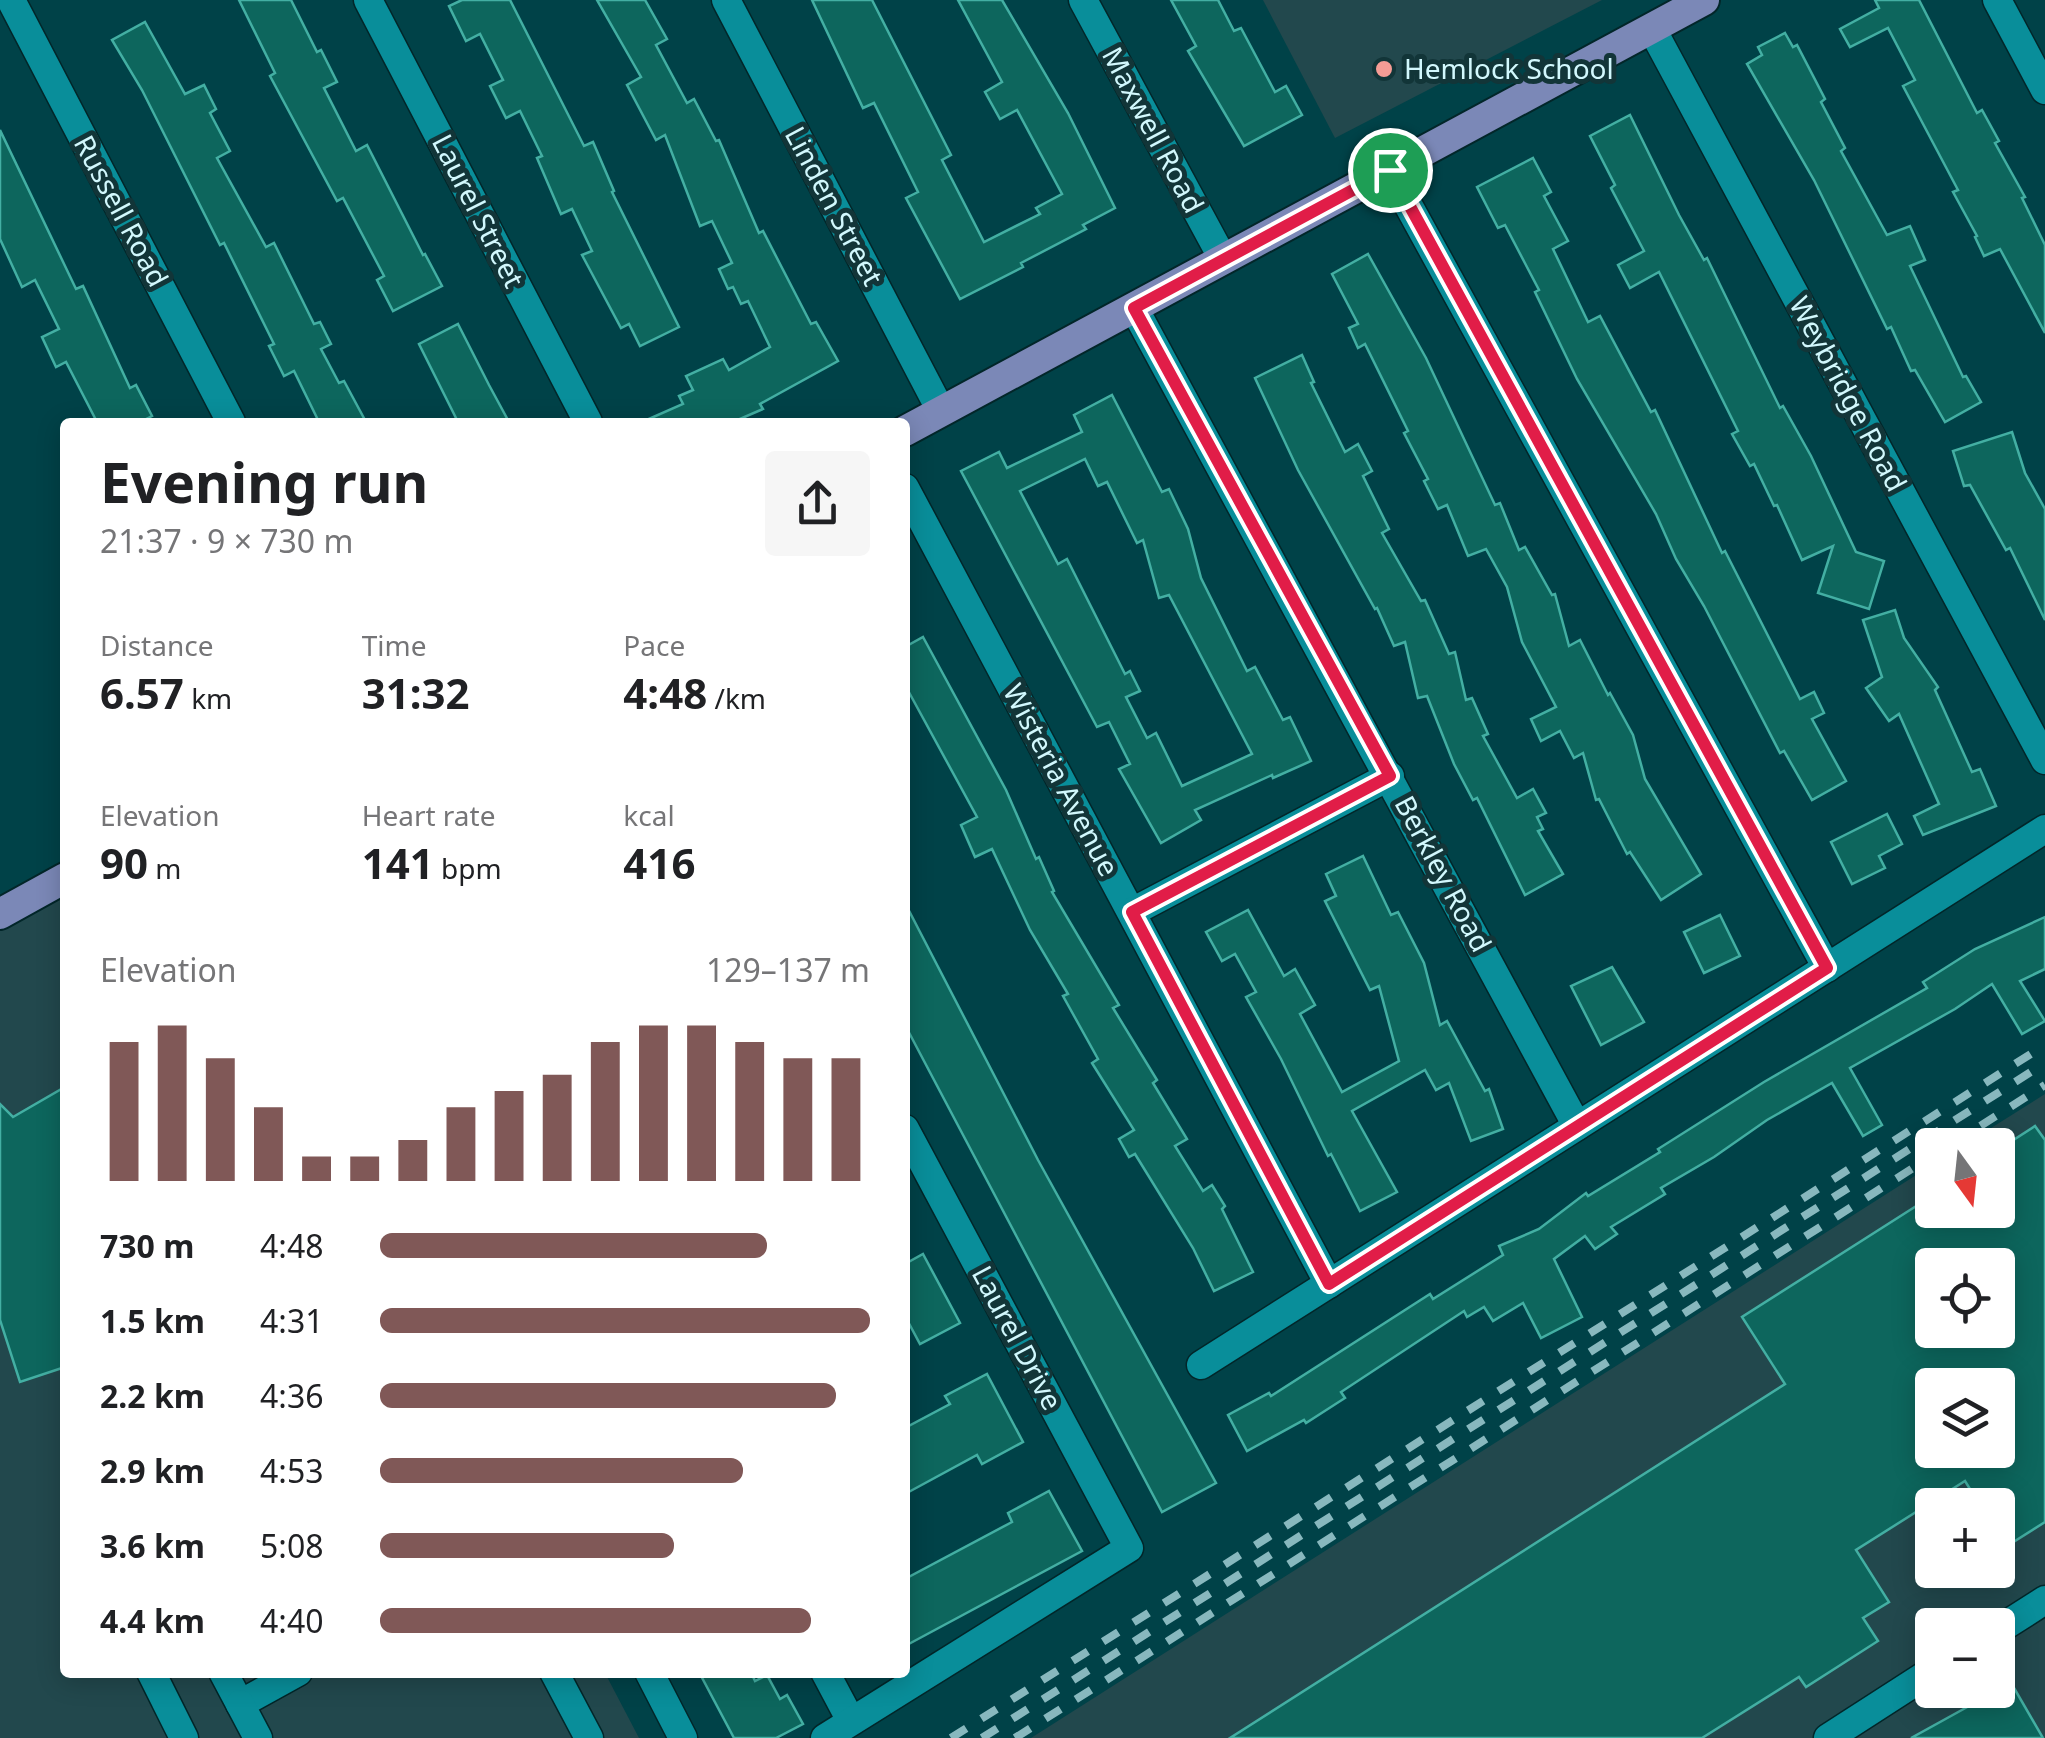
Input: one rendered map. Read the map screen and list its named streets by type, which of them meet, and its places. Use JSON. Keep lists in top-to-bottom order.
{
  "streets": {
    "street": [
      "Maxwell Road",
      "Linden Street",
      "Russell Road",
      "Laurel Street",
      "Weybridge Road",
      "Wisteria Avenue",
      "Berkley Road",
      "Laurel Drive"
    ]
  },
  "places": ["Hemlock School"],
  "north": "bottom",
  "page": {
    "heading": ["Evening run", "21:37 · 9 × 730 m"],
    "stats": [
      ["Distance", "6.57 km"],
      ["Time", "31:32"],
      ["Pace", "4:48 /km"],
      ["Elevation", "90 m"],
      ["Heart rate", "141 bpm"],
      ["kcal", "416"]
    ],
    "chart": ["Elevation", "129–137 m"],
    "map_buttons": ["+", "−"],
    "list": [
      {
        "name": "730 m",
        "note": "4:48"
      },
      {
        "name": "1.5 km",
        "note": "4:31"
      },
      {
        "name": "2.2 km",
        "note": "4:36"
      },
      {
        "name": "2.9 km",
        "note": "4:53"
      },
      {
        "name": "3.6 km",
        "note": "5:08"
      },
      {
        "name": "4.4 km",
        "note": "4:40"
      }
    ]
  }
}
